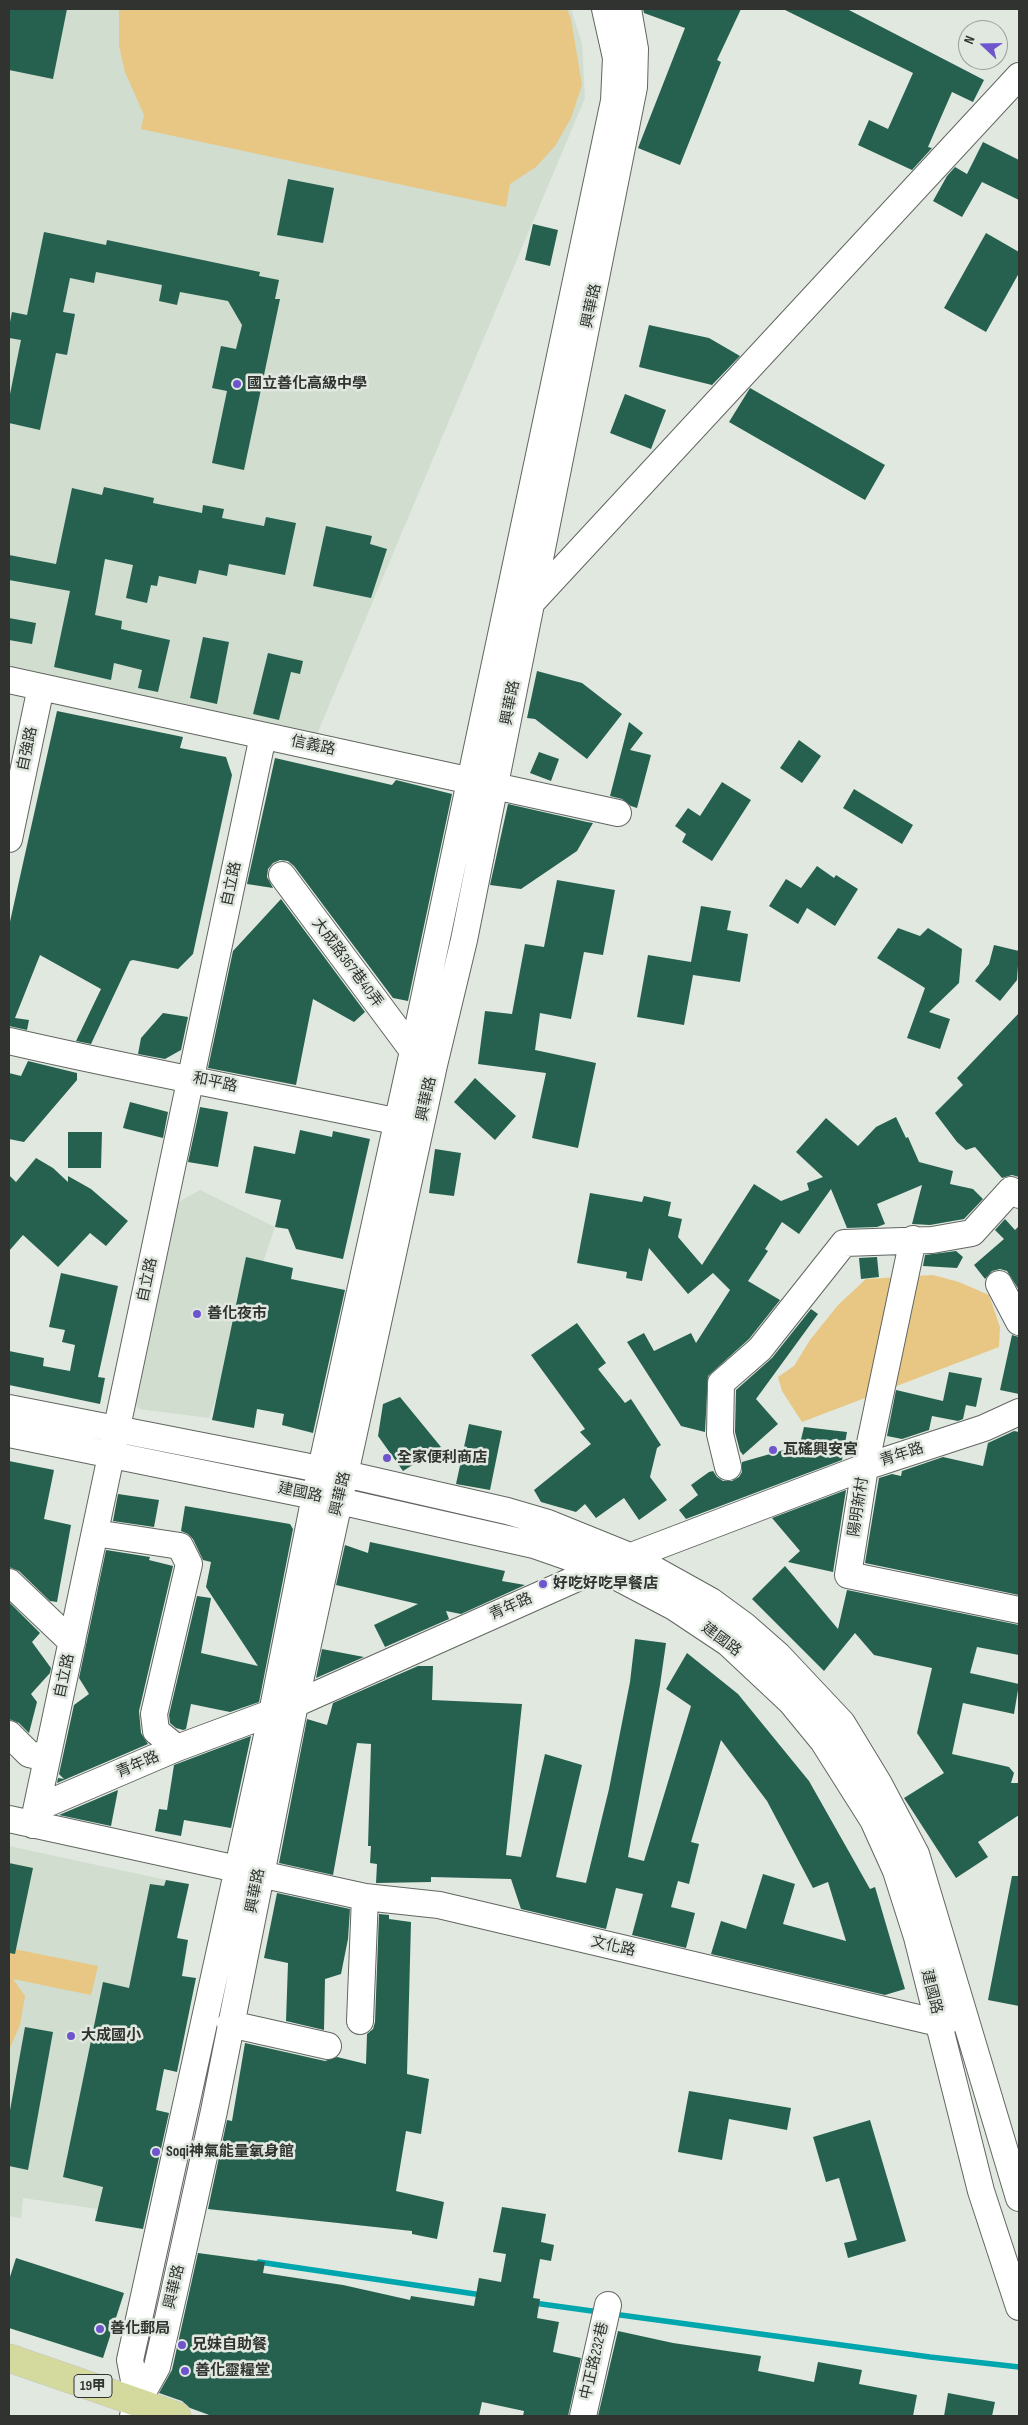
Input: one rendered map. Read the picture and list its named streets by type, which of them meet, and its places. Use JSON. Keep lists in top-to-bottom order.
{
  "streets": {
    "main road": ["19甲"],
    "street": [
      "興華路",
      "信義路",
      "自強路",
      "自立路",
      "大成路367巷40弄",
      "和平路",
      "青年路",
      "建國路",
      "陽明新村",
      "文化路",
      "中正路232巷"
    ]
  },
  "crossings": [
    ["興華路", "信義路"],
    ["興華路", "大成路367巷40弄"],
    ["興華路", "和平路"],
    ["興華路", "青年路"],
    ["興華路", "建國路"],
    ["興華路", "文化路"],
    ["興華路", "19甲"],
    ["信義路", "自強路"],
    ["信義路", "自立路"],
    ["自立路", "和平路"],
    ["自立路", "青年路"],
    ["自立路", "建國路"],
    ["青年路", "建國路"],
    ["青年路", "陽明新村"],
    ["建國路", "文化路"]
  ],
  "places": [
    "國立善化高級中學",
    "善化夜市",
    "瓦磘興安宮",
    "全家便利商店",
    "好吃好吃早餐店",
    "大成國小",
    "Soqi神氣能量氧身館",
    "善化郵局",
    "兄妹自助餐",
    "善化靈糧堂"
  ],
  "north": "left"
}
